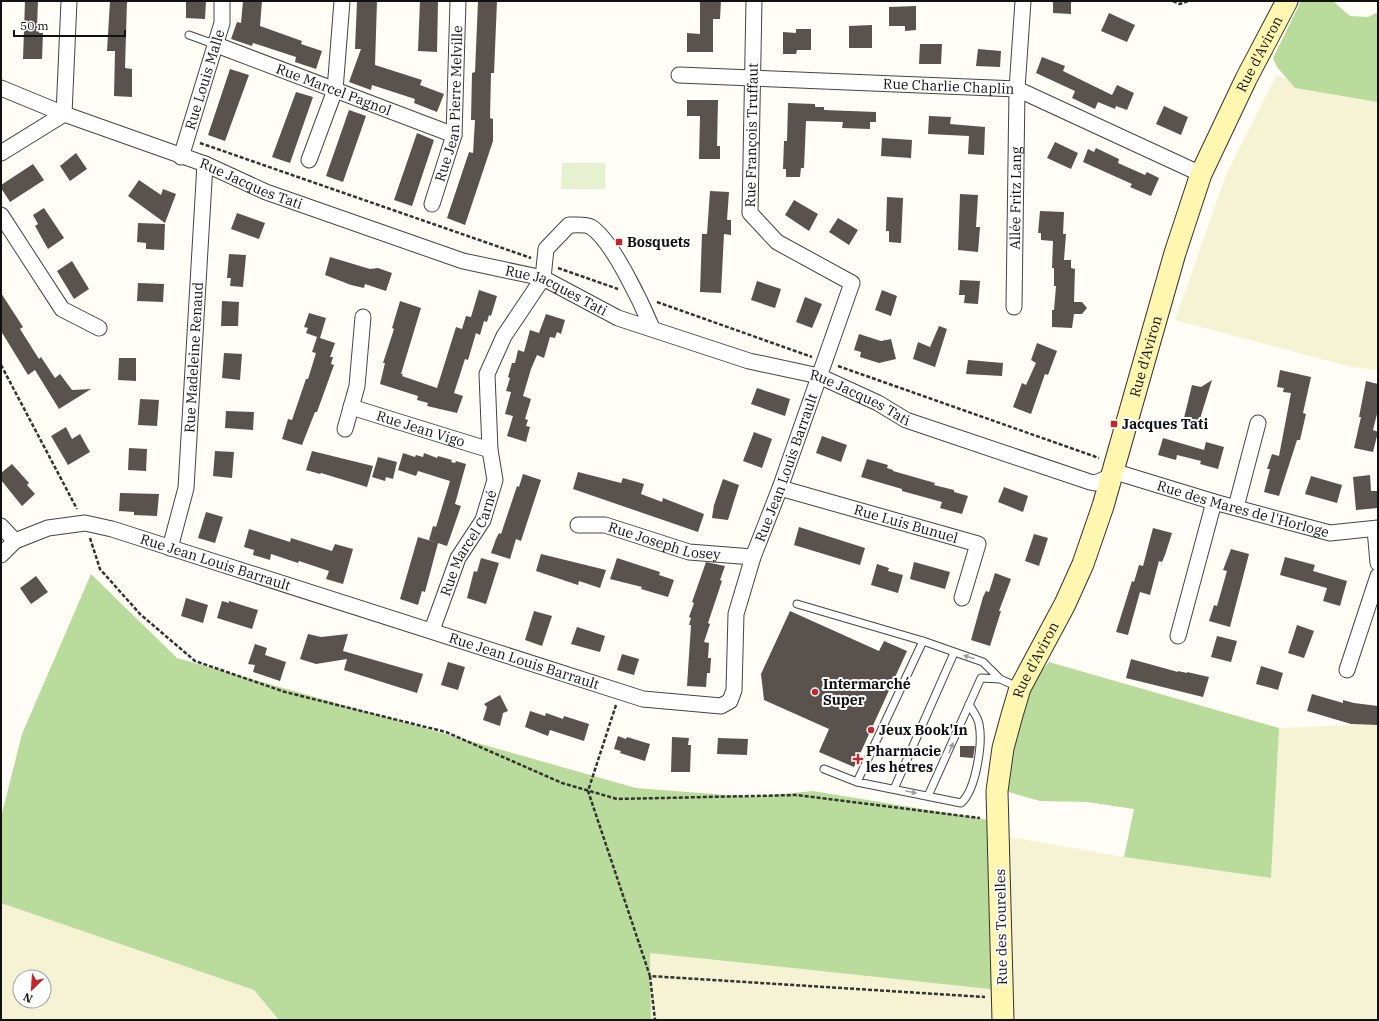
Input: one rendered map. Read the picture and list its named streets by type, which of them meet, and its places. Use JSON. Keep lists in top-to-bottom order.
{
  "streets": {
    "street": [
      "Rue d'Aviron",
      "Rue Louis Malle",
      "Rue Charlie Chaplin",
      "Rue Marcel Pagnol",
      "Rue Jean Pierre Melville",
      "Rue François Truffaut",
      "Rue Jacques Tati",
      "Allée Fritz Lang",
      "Rue Madeleine Renaud",
      "Rue Jean Vigo",
      "Rue Jean Louis Barrault",
      "Rue des Mares de l'Horloge",
      "Rue Luis Bunuel",
      "Rue Joseph Losey",
      "Rue Marcel Carné",
      "Rue des Tourelles"
    ]
  },
  "crossings": [
    ["Rue d'Aviron", "Rue Charlie Chaplin"],
    ["Rue d'Aviron", "Rue Jacques Tati"],
    ["Rue d'Aviron", "Rue des Mares de l'Horloge"],
    ["Rue d'Aviron", "Rue des Tourelles"],
    ["Rue Louis Malle", "Rue Marcel Pagnol"],
    ["Rue Louis Malle", "Rue Jacques Tati"],
    ["Rue Charlie Chaplin", "Rue François Truffaut"],
    ["Rue Charlie Chaplin", "Allée Fritz Lang"],
    ["Rue Marcel Pagnol", "Rue Jean Pierre Melville"],
    ["Rue François Truffaut", "Rue Jacques Tati"],
    ["Rue François Truffaut", "Rue Jean Louis Barrault"],
    ["Rue Jacques Tati", "Rue Madeleine Renaud"],
    ["Rue Jacques Tati", "Rue Jean Louis Barrault"],
    ["Rue Jacques Tati", "Rue des Mares de l'Horloge"],
    ["Rue Jacques Tati", "Rue Marcel Carné"],
    ["Rue Madeleine Renaud", "Rue Jean Louis Barrault"],
    ["Rue Jean Vigo", "Rue Marcel Carné"],
    ["Rue Jean Louis Barrault", "Rue Luis Bunuel"],
    ["Rue Jean Louis Barrault", "Rue Joseph Losey"],
    ["Rue Jean Louis Barrault", "Rue Marcel Carné"]
  ],
  "places": {
    "transit": ["Bosquets", "Jacques Tati"],
    "other": ["Intermarché Super", "Jeux Book'In"],
    "health": ["Pharmacie les hetres"]
  },
  "scale_bar": "50 m",
  "north": "bottom left"
}
